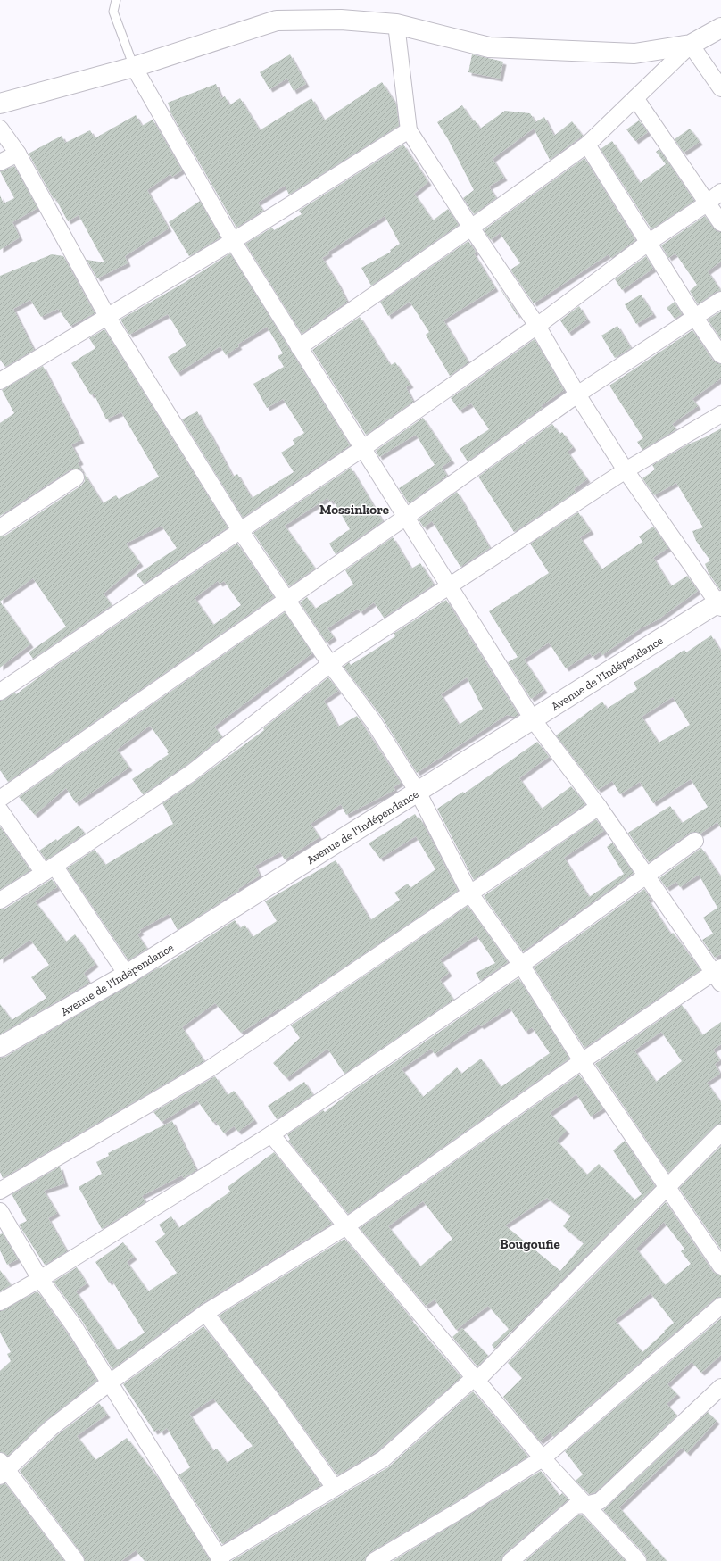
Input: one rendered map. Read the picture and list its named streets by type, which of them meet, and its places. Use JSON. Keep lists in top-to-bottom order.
{
  "streets": {
    "main road": ["Avenue de l'Indépendance"]
  },
  "districts": ["Mossinkore", "Bougoufie"]
}
